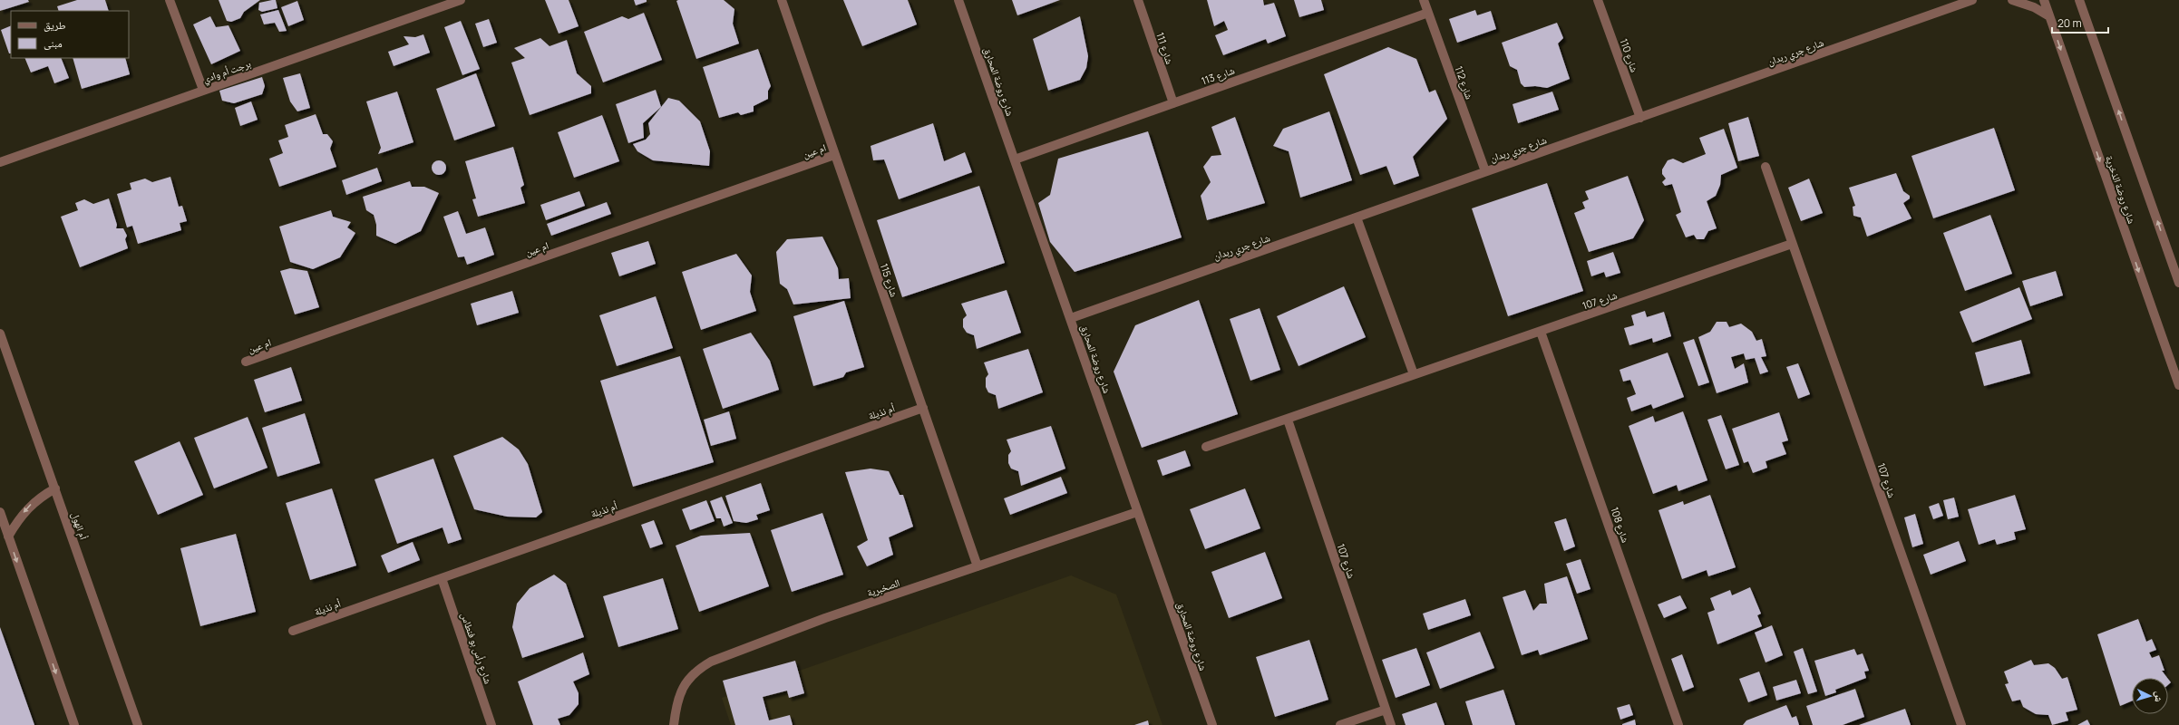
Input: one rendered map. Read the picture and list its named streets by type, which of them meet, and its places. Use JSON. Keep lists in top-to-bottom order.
{
  "streets": {
    "street": [
      "شارع 111",
      "شارع جري ربدان",
      "شارع 110",
      "برجت أم وادي",
      "شارع 113",
      "شارع روضة المحارق",
      "شارع 112",
      "ام عين",
      "شارع روضة الذخرية",
      "شارع 115",
      "شارع 107",
      "أم نذيلة",
      "شارع 108",
      "أم الهول",
      "الصخبرية",
      "شارع رأس بو فنطاس"
    ]
  },
  "crossings": [
    ["شارع 111", "شارع 113"],
    ["شارع جري ربدان", "شارع 110"],
    ["شارع جري ربدان", "شارع روضة المحارق"],
    ["شارع جري ربدان", "شارع 112"],
    ["شارع 113", "شارع روضة المحارق"],
    ["شارع 113", "شارع 112"],
    ["شارع روضة المحارق", "الصخبرية"],
    ["ام عين", "شارع 115"],
    ["شارع 115", "أم نذيلة"],
    ["شارع 115", "الصخبرية"],
    ["شارع 107", "شارع 108"],
    ["أم نذيلة", "شارع رأس بو فنطاس"]
  ],
  "legend": ["طريق", "مبنى"],
  "scale_bar": "20 m",
  "north": "right"
}
